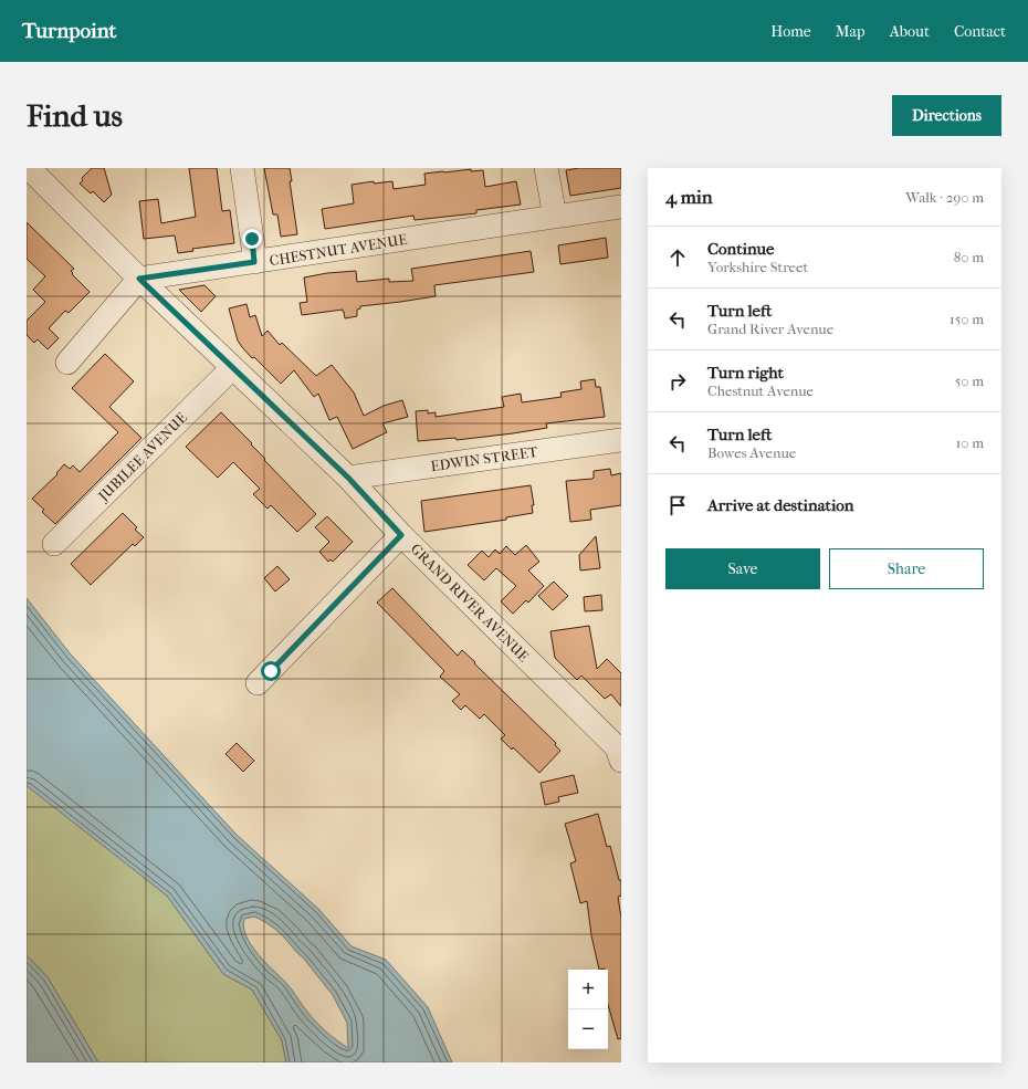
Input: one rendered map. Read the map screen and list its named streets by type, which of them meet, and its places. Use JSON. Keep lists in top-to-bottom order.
{
  "streets": {
    "street": [
      "CHESTNUT AVENUE",
      "JUBILEE AVENUE",
      "EDWIN STREET",
      "GRAND RIVER AVENUE"
    ]
  },
  "crossings": [
    ["CHESTNUT AVENUE", "GRAND RIVER AVENUE"],
    ["JUBILEE AVENUE", "GRAND RIVER AVENUE"],
    ["EDWIN STREET", "GRAND RIVER AVENUE"]
  ],
  "page": {
    "header": "Turnpoint",
    "nav": [
      "Home",
      "Map",
      "About",
      "Contact"
    ],
    "buttons": [
      "Directions",
      ["Save", "Share"]
    ],
    "title": "Find us",
    "heading": ["4 min", "Walk · 290 m"],
    "list": [
      ["Continue", "Yorkshire Street", "80 m"],
      ["Turn left", "Grand River Avenue", "150 m"],
      ["Turn right", "Chestnut Avenue", "50 m"],
      ["Turn left", "Bowes Avenue", "10 m"],
      "Arrive at destination"
    ],
    "map_buttons": ["+", "−"]
  }
}
